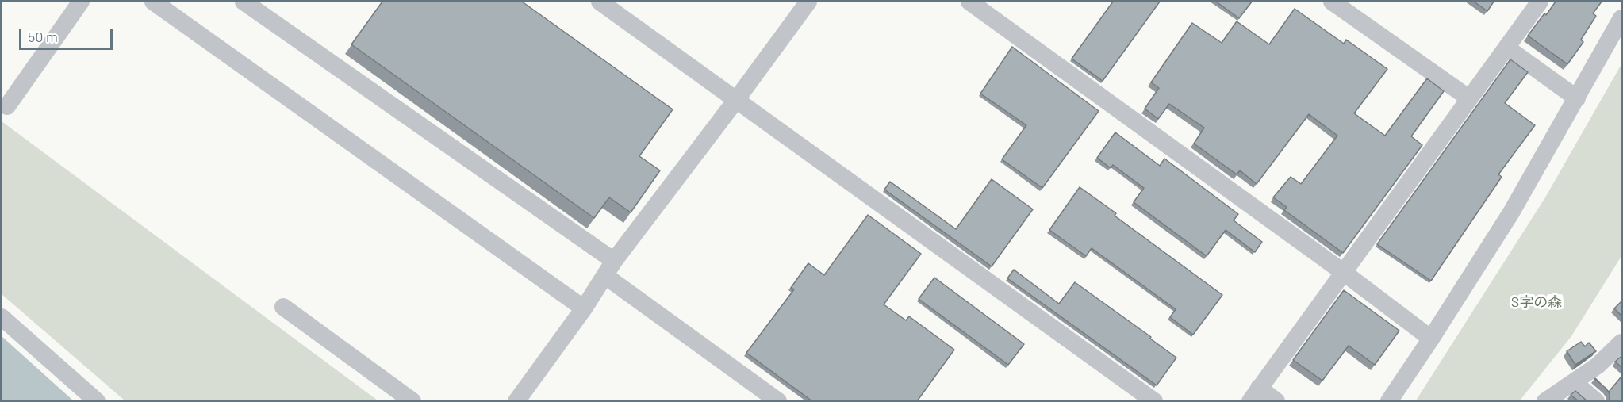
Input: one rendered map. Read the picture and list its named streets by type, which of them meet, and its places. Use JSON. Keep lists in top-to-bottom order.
{
  "parks": ["S字の森"],
  "scale_bar": "50 m"
}
